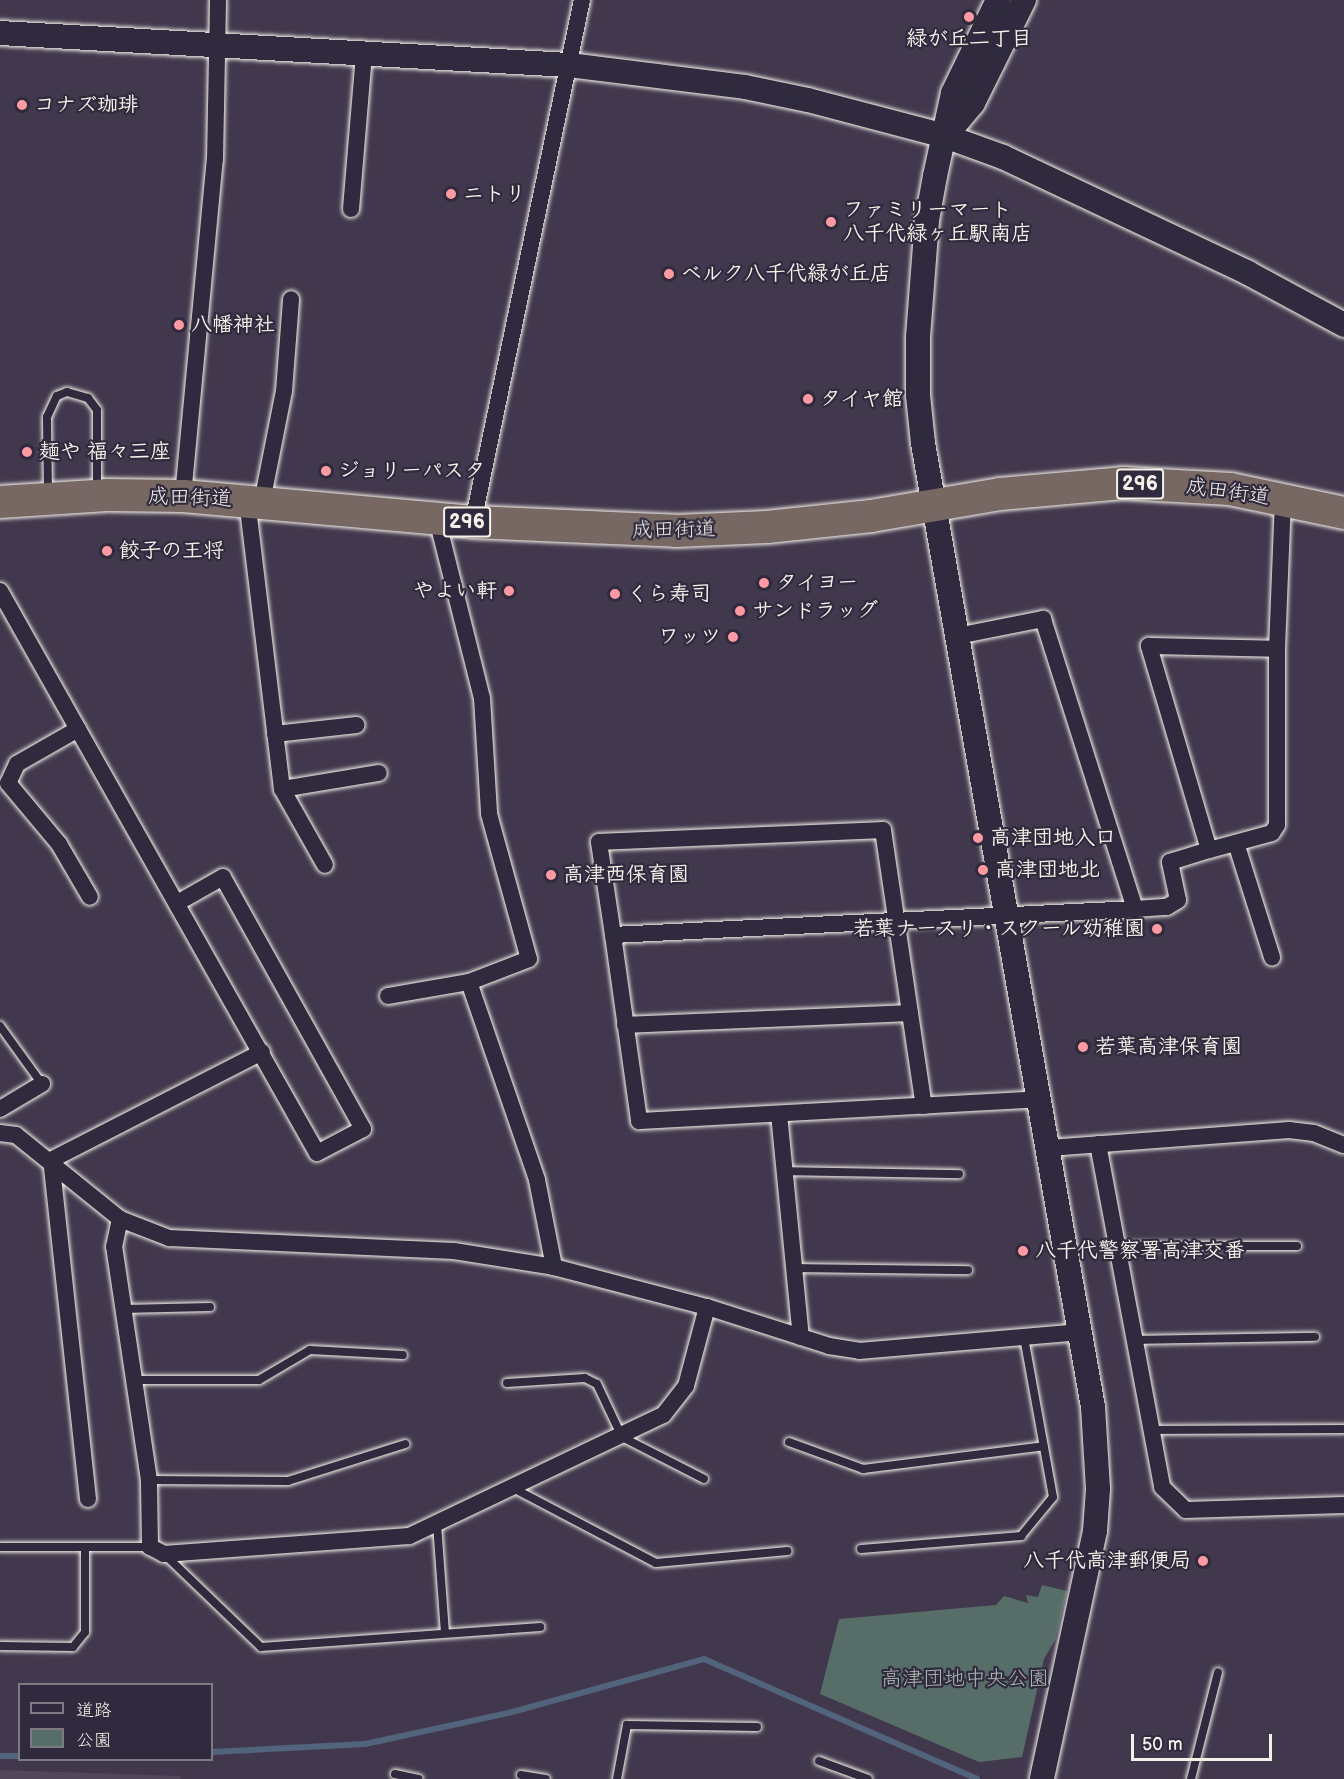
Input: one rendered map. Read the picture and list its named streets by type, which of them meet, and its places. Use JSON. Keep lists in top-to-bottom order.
{
  "streets": {
    "highway": ["296", "成田街道"]
  },
  "parks": ["高津団地中央公園"],
  "places": [
    "緑が丘二丁目",
    "コナズ珈琲",
    "ニトリ",
    "ファミリーマート 八千代緑ヶ丘駅南店",
    "ベルク八千代緑が丘店",
    "八幡神社",
    "タイヤ館",
    "麺や 福々三座",
    "ジョリーパスタ",
    "餃子の王将",
    "タイヨー",
    "やよい軒",
    "くら寿司",
    "サンドラッグ",
    "ワッツ",
    "高津団地入口",
    "高津団地北",
    "高津西保育園",
    "若葉ナースリ・スクール幼稚園",
    "若葉高津保育園",
    "八千代警察署高津交番",
    "八千代高津郵便局"
  ],
  "legend": ["道路", "公園"],
  "scale_bar": "50 m"
}
